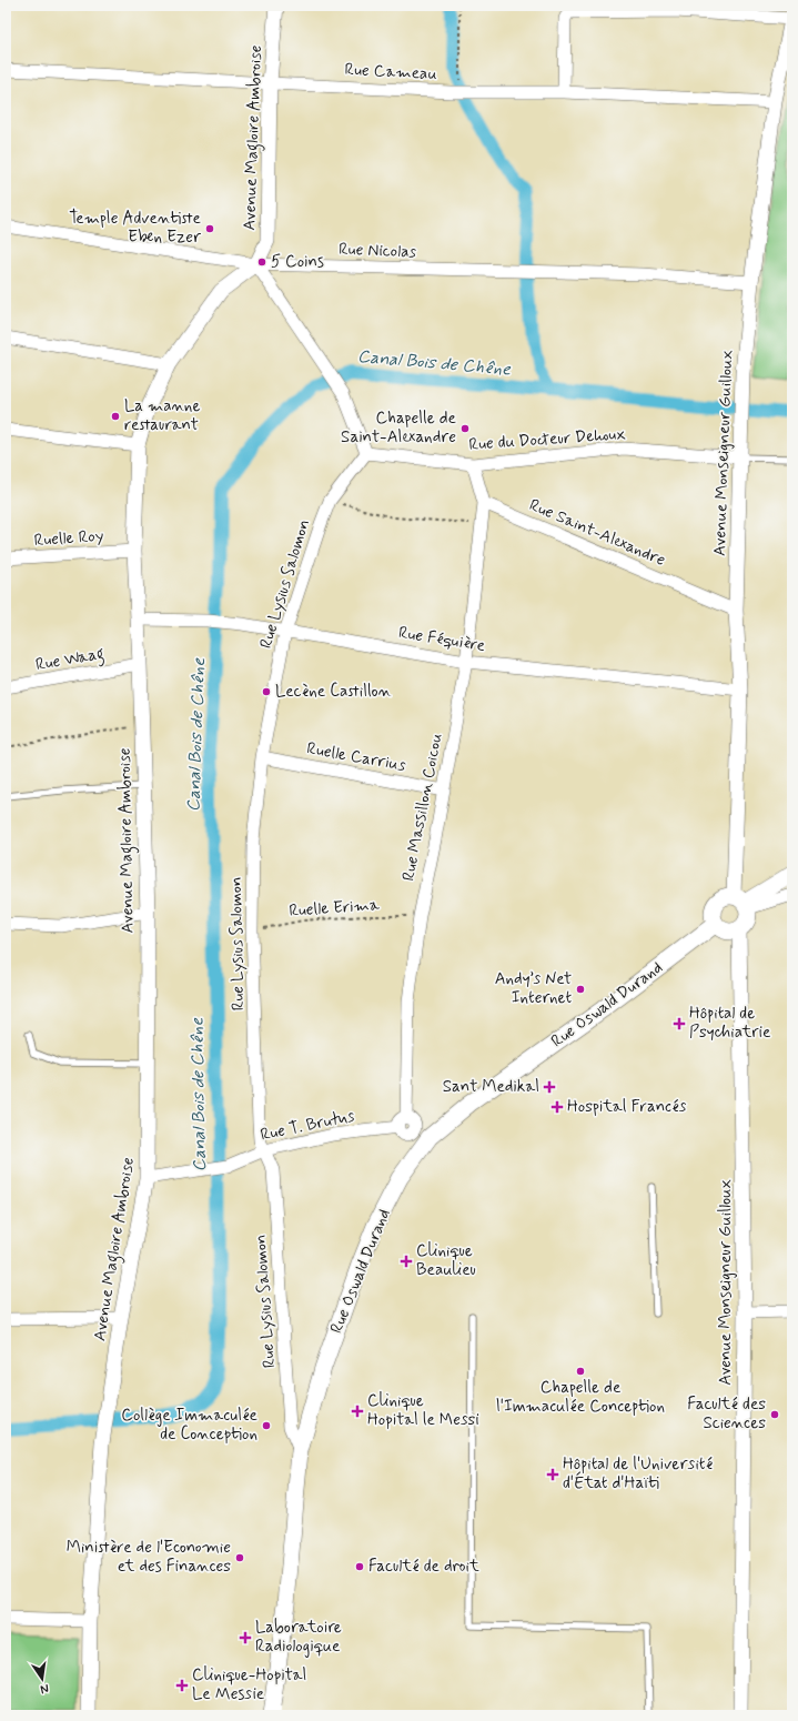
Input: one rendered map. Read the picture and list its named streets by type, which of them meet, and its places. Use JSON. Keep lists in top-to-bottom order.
{
  "streets": {
    "main road": ["Rue Oswald Durand"],
    "street": [
      "Rue Cameau",
      "Avenue Magloire Ambroise",
      "Rue Nicolas",
      "Rue du Docteur Dehoux",
      "Avenue Monseigneur Guilloux",
      "Rue Saint-Alexandre",
      "Ruelle Roy",
      "Rue Lysius Salomon",
      "Rue Féquière",
      "Rue Waag",
      "Ruelle Carrius",
      "Rue Massillon Coicou",
      "Rue T. Brutus"
    ],
    "path": ["Ruelle Erima"]
  },
  "crossings": [
    ["Rue Cameau", "Avenue Magloire Ambroise"],
    ["Rue Cameau", "Avenue Monseigneur Guilloux"],
    ["Avenue Magloire Ambroise", "Rue Nicolas"],
    ["Avenue Magloire Ambroise", "Ruelle Roy"],
    ["Avenue Magloire Ambroise", "Rue Féquière"],
    ["Avenue Magloire Ambroise", "Rue Waag"],
    ["Avenue Magloire Ambroise", "Rue T. Brutus"],
    ["Rue Nicolas", "Avenue Monseigneur Guilloux"],
    ["Rue du Docteur Dehoux", "Avenue Monseigneur Guilloux"],
    ["Rue du Docteur Dehoux", "Rue Lysius Salomon"],
    ["Avenue Monseigneur Guilloux", "Rue Saint-Alexandre"],
    ["Avenue Monseigneur Guilloux", "Rue Féquière"],
    ["Avenue Monseigneur Guilloux", "Rue Oswald Durand"],
    ["Rue Saint-Alexandre", "Rue Massillon Coicou"],
    ["Rue Lysius Salomon", "Rue Féquière"],
    ["Rue Lysius Salomon", "Ruelle Carrius"],
    ["Rue Lysius Salomon", "Ruelle Erima"],
    ["Rue Lysius Salomon", "Rue Oswald Durand"],
    ["Rue Lysius Salomon", "Rue T. Brutus"],
    ["Rue Féquière", "Rue Massillon Coicou"],
    ["Ruelle Carrius", "Rue Massillon Coicou"],
    ["Rue Massillon Coicou", "Ruelle Erima"],
    ["Rue Massillon Coicou", "Rue T. Brutus"]
  ],
  "water": ["Canal Bois de Chêne"],
  "places": {
    "other": [
      "Temple Adventiste Eben Ezer",
      "5 Coins",
      "La manne restaurant",
      "Chapelle de Saint-Alexandre",
      "Lecène Castillon",
      "Andy’s Net Internet",
      "Chapelle de l'Immaculée Conception",
      "Faculté des Sciences",
      "Collège Immaculée de Conception",
      "Ministère de l'Economie et des Finances",
      "Faculté de droit"
    ],
    "health": [
      "Hôpital de Psychiatrie",
      "Sant Medikal",
      "Hospital Francés",
      "Clinique Beaulieu",
      "Clinique Hopital le Messi",
      "Hôpital de l'Université d'État d'Haïti",
      "Laboratoire Radiologique",
      "Clinique-Hopital Le Messie"
    ]
  },
  "north": "bottom"
}
